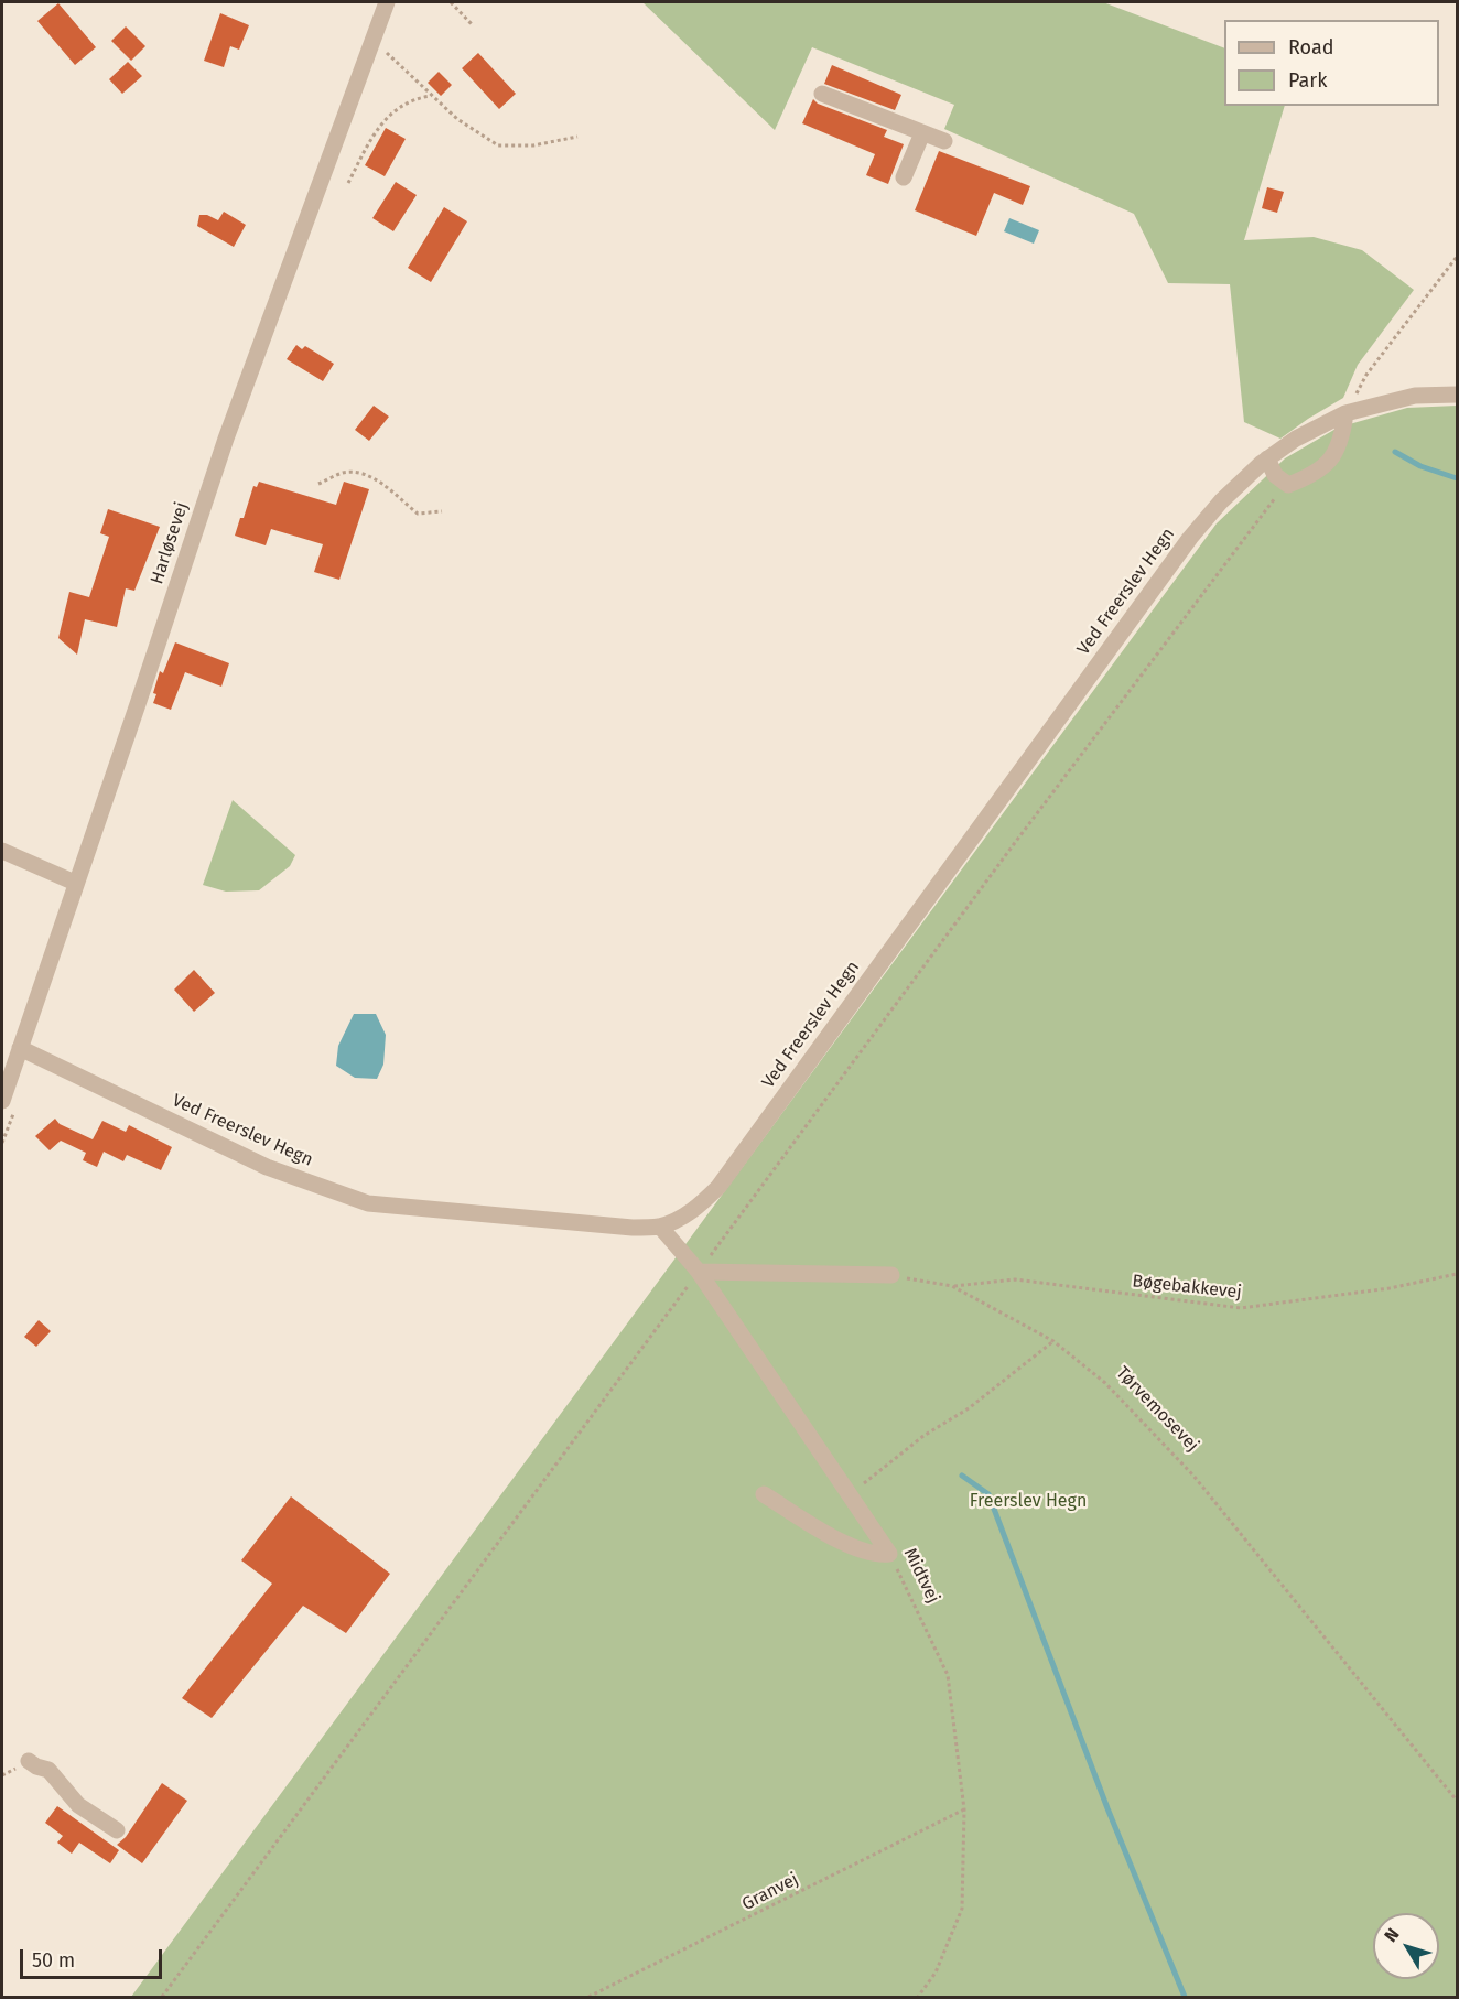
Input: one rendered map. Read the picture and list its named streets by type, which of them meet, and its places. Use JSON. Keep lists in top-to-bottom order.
{
  "streets": {
    "street": ["Harløsevej", "Ved Freerslev Hegn", "Midtvej"],
    "path": ["Bøgebakkevej", "Tørvemosevej", "Granvej"]
  },
  "crossings": [
    ["Harløsevej", "Ved Freerslev Hegn"],
    ["Ved Freerslev Hegn", "Midtvej"],
    ["Bøgebakkevej", "Tørvemosevej"],
    ["Midtvej", "Granvej"]
  ],
  "parks": ["Freerslev Hegn"],
  "legend": ["Road", "Park"],
  "scale_bar": "50 m",
  "north": "top left"
}
